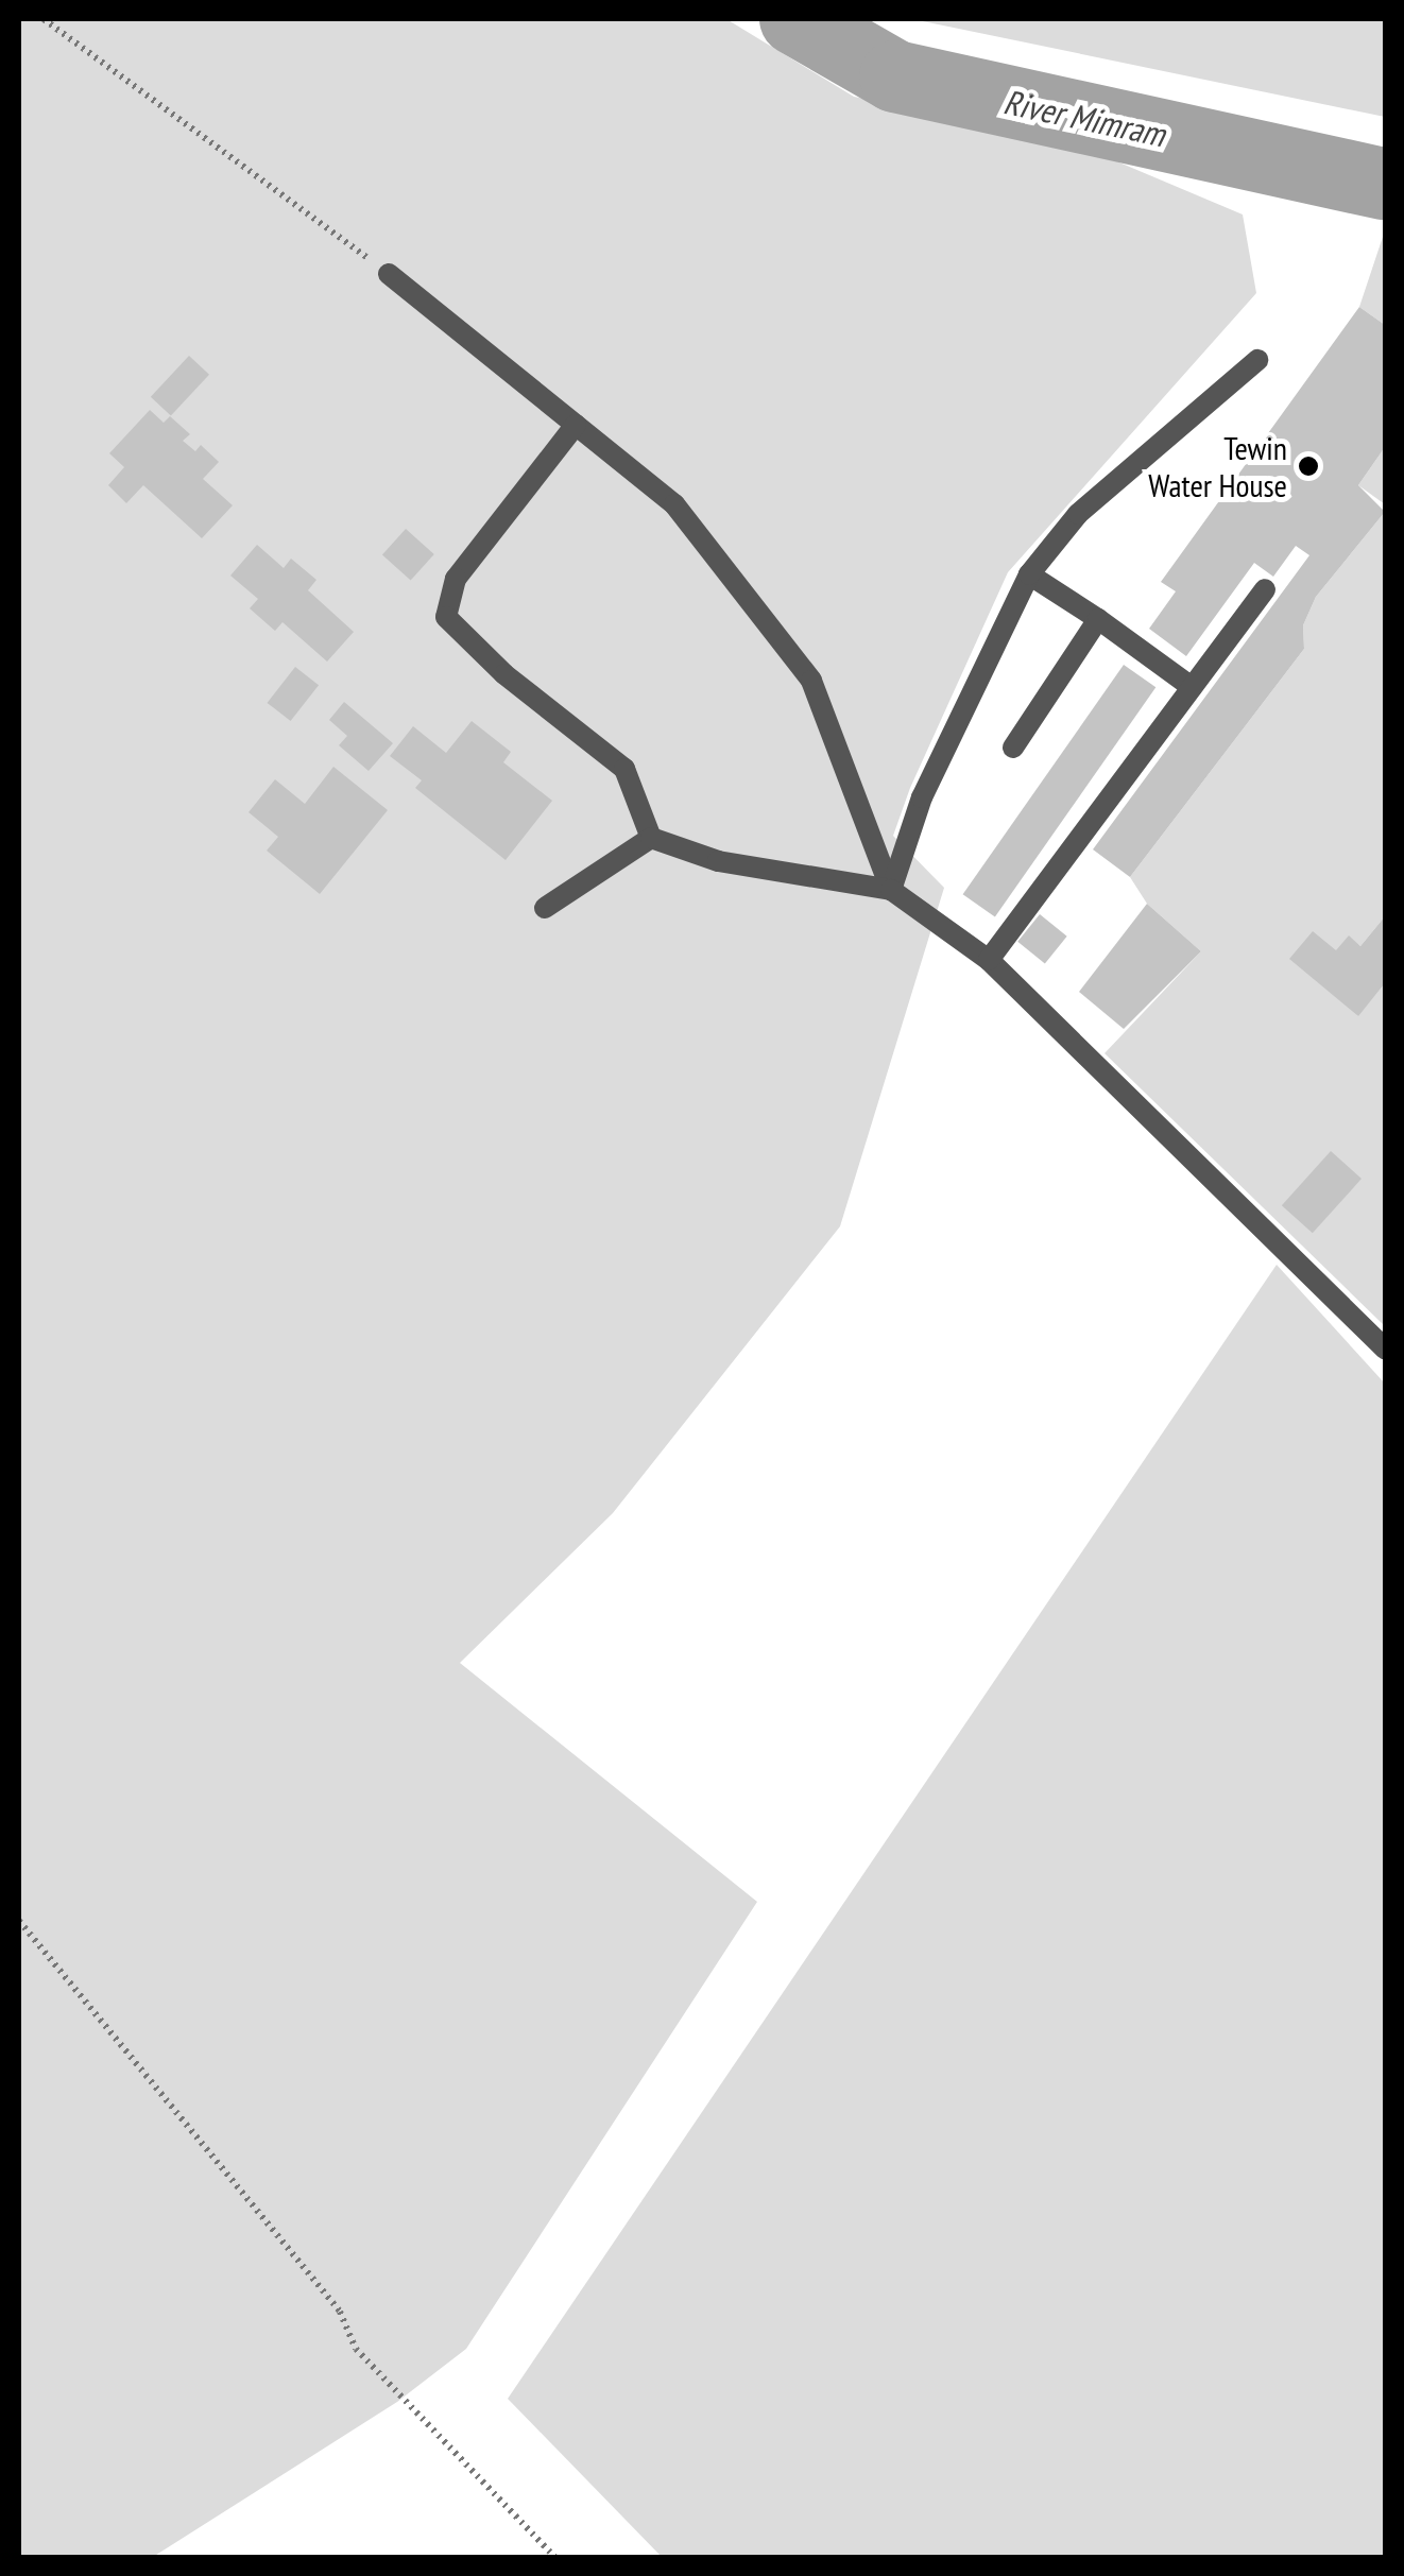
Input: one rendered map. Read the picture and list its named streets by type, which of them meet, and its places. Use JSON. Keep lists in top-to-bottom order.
{
  "water": ["River Mimram"],
  "places": ["Tewin Water House"]
}
